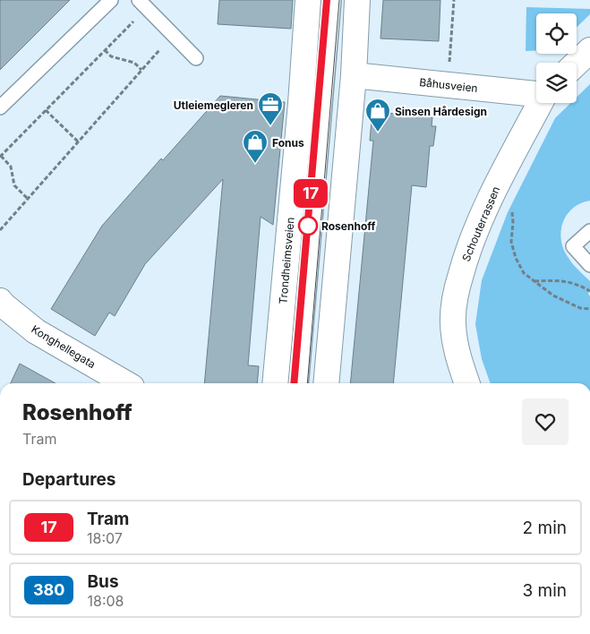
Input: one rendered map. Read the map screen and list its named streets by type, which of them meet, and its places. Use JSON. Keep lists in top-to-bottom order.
{
  "streets": {
    "main road": [
      "Båhusveien",
      "Schouterrassen",
      "Trondheimsveien",
      "Konghellegata"
    ]
  },
  "places": {
    "office": ["Utleiemegleren"],
    "shop": ["Sinsen Hårdesign", "Fonus"],
    "other": ["Rosenhoff"]
  },
  "lines": ["tram line 17"],
  "page": {
    "on_map": "17",
    "heading": [
      ["Rosenhoff", "Tram"],
      "Departures"
    ],
    "list": [
      {
        "mark": "17",
        "name": "Tram",
        "note": "18:07",
        "value": "2 min"
      },
      {
        "mark": "380",
        "name": "Bus",
        "note": "18:08",
        "value": "3 min"
      }
    ]
  }
}
